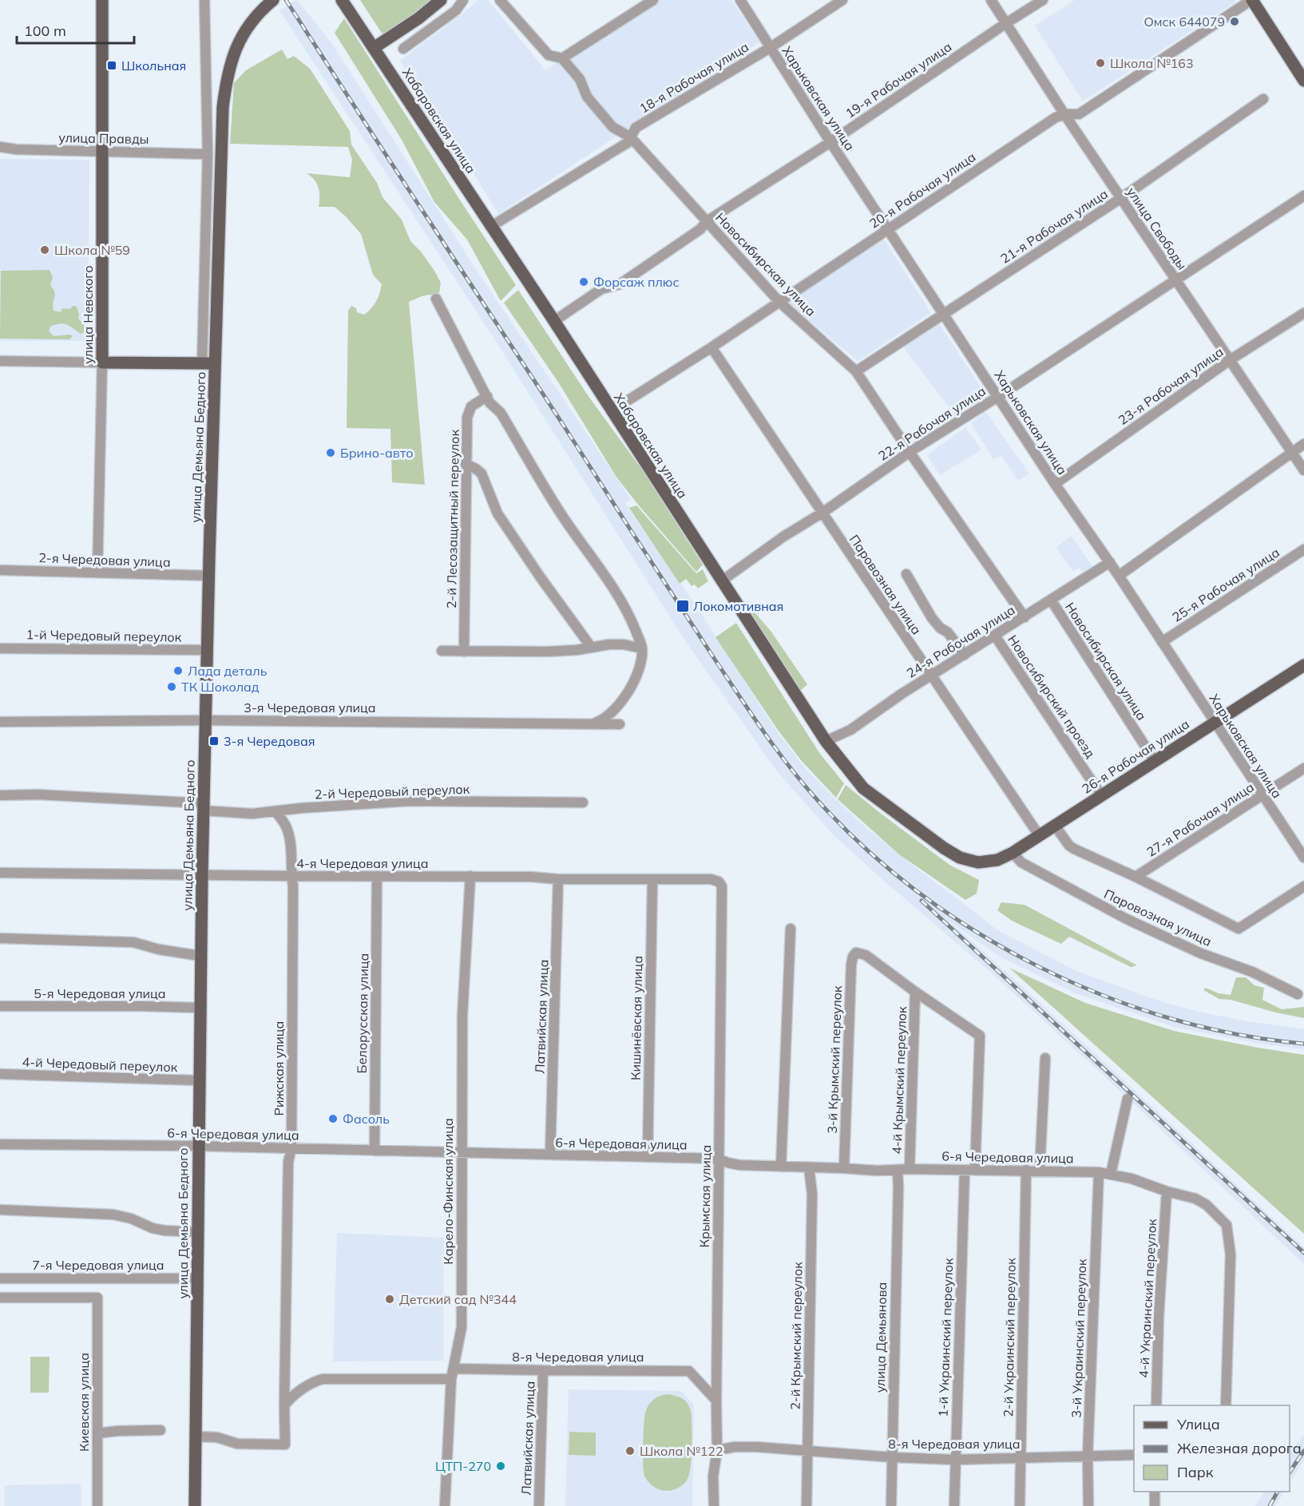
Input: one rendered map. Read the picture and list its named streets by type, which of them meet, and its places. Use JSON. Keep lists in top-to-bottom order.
{
  "streets": {
    "main road": [
      "Хабаровская улица",
      "улица Невского",
      "улица Демьяна Бедного",
      "26-я Рабочая улица"
    ],
    "street": [
      "18-я Рабочая улица",
      "19-я Рабочая улица",
      "Харьковская улица",
      "улица Правды",
      "20-я Рабочая улица",
      "21-я Рабочая улица",
      "улица Свободы",
      "Новосибирская улица",
      "23-я Рабочая улица",
      "22-я Рабочая улица",
      "2-й Лесозащитный переулок",
      "2-я Чередовая улица",
      "Паровозная улица",
      "25-я Рабочая улица",
      "1-й Чередовый переулок",
      "24-я Рабочая улица",
      "Новосибирский проезд",
      "3-я Чередовая улица",
      "2-й Чередовый переулок",
      "27-я Рабочая улица",
      "4-я Чередовая улица",
      "5-я Чередовая улица",
      "Белорусская улица",
      "Латвийская улица",
      "Кишинёвская улица",
      "3-й Крымский переулок",
      "4-й Чередовый переулок",
      "Рижская улица",
      "4-й Крымский переулок",
      "6-я Чередовая улица",
      "Карело-Финская улица",
      "Крымская улица",
      "7-я Чередовая улица",
      "4-й Украинский переулок",
      "2-й Крымский переулок",
      "улица Демьянова",
      "1-й Украинский переулок",
      "2-й Украинский переулок",
      "3-й Украинский переулок",
      "8-я Чередовая улица",
      "Киевская улица"
    ]
  },
  "crossings": [
    ["18-я Рабочая улица", "Харьковская улица"],
    ["18-я Рабочая улица", "Хабаровская улица"],
    ["18-я Рабочая улица", "Новосибирская улица"],
    ["19-я Рабочая улица", "Харьковская улица"],
    ["19-я Рабочая улица", "Хабаровская улица"],
    ["19-я Рабочая улица", "улица Свободы"],
    ["19-я Рабочая улица", "Новосибирская улица"],
    ["Харьковская улица", "20-я Рабочая улица"],
    ["Харьковская улица", "21-я Рабочая улица"],
    ["Харьковская улица", "23-я Рабочая улица"],
    ["Харьковская улица", "22-я Рабочая улица"],
    ["Харьковская улица", "25-я Рабочая улица"],
    ["Харьковская улица", "24-я Рабочая улица"],
    ["Харьковская улица", "26-я Рабочая улица"],
    ["Харьковская улица", "27-я Рабочая улица"],
    ["Хабаровская улица", "20-я Рабочая улица"],
    ["Хабаровская улица", "22-я Рабочая улица"],
    ["Хабаровская улица", "24-я Рабочая улица"],
    ["Хабаровская улица", "26-я Рабочая улица"],
    ["улица Правды", "улица Невского"],
    ["улица Правды", "улица Демьяна Бедного"],
    ["20-я Рабочая улица", "улица Свободы"],
    ["20-я Рабочая улица", "Новосибирская улица"],
    ["20-я Рабочая улица", "Паровозная улица"],
    ["21-я Рабочая улица", "улица Свободы"],
    ["21-я Рабочая улица", "Новосибирская улица"],
    ["улица Свободы", "23-я Рабочая улица"],
    ["улица Свободы", "22-я Рабочая улица"],
    ["Новосибирская улица", "22-я Рабочая улица"],
    ["Новосибирская улица", "24-я Рабочая улица"],
    ["Новосибирская улица", "26-я Рабочая улица"],
    ["улица Невского", "2-я Чередовая улица"],
    ["22-я Рабочая улица", "Паровозная улица"],
    ["улица Демьяна Бедного", "2-я Чередовая улица"],
    ["улица Демьяна Бедного", "1-й Чередовый переулок"],
    ["улица Демьяна Бедного", "3-я Чередовая улица"],
    ["улица Демьяна Бедного", "2-й Чередовый переулок"],
    ["улица Демьяна Бедного", "4-я Чередовая улица"],
    ["улица Демьяна Бедного", "5-я Чередовая улица"],
    ["улица Демьяна Бедного", "4-й Чередовый переулок"],
    ["улица Демьяна Бедного", "Рижская улица"],
    ["улица Демьяна Бедного", "6-я Чередовая улица"],
    ["улица Демьяна Бедного", "7-я Чередовая улица"],
    ["Паровозная улица", "24-я Рабочая улица"],
    ["Паровозная улица", "26-я Рабочая улица"],
    ["24-я Рабочая улица", "Новосибирский проезд"],
    ["Новосибирский проезд", "26-я Рабочая улица"],
    ["2-й Чередовый переулок", "Рижская улица"],
    ["4-я Чередовая улица", "Белорусская улица"],
    ["4-я Чередовая улица", "Латвийская улица"],
    ["4-я Чередовая улица", "Кишинёвская улица"],
    ["4-я Чередовая улица", "Рижская улица"],
    ["4-я Чередовая улица", "Карело-Финская улица"],
    ["4-я Чередовая улица", "Крымская улица"],
    ["Белорусская улица", "6-я Чередовая улица"],
    ["Латвийская улица", "6-я Чередовая улица"],
    ["Латвийская улица", "8-я Чередовая улица"],
    ["Кишинёвская улица", "6-я Чередовая улица"],
    ["3-й Крымский переулок", "4-й Крымский переулок"],
    ["3-й Крымский переулок", "6-я Чередовая улица"],
    ["Рижская улица", "6-я Чередовая улица"],
    ["4-й Крымский переулок", "6-я Чередовая улица"],
    ["6-я Чередовая улица", "Карело-Финская улица"],
    ["6-я Чередовая улица", "Крымская улица"],
    ["6-я Чередовая улица", "4-й Украинский переулок"],
    ["6-я Чередовая улица", "2-й Крымский переулок"],
    ["6-я Чередовая улица", "улица Демьянова"],
    ["6-я Чередовая улица", "1-й Украинский переулок"],
    ["6-я Чередовая улица", "2-й Украинский переулок"],
    ["6-я Чередовая улица", "3-й Украинский переулок"],
    ["Карело-Финская улица", "8-я Чередовая улица"],
    ["Крымская улица", "8-я Чередовая улица"],
    ["2-й Крымский переулок", "8-я Чередовая улица"],
    ["улица Демьянова", "8-я Чередовая улица"],
    ["1-й Украинский переулок", "8-я Чередовая улица"],
    ["2-й Украинский переулок", "8-я Чередовая улица"],
    ["3-й Украинский переулок", "8-я Чередовая улица"]
  ],
  "places": {
    "other": [
      "Омск 644079",
      "Школа №163",
      "Школа №59",
      "Форсаж плюс",
      "Брино-авто",
      "Лада деталь",
      "ТК Шоколад",
      "Фасоль",
      "Детский сад №344",
      "Школа №122",
      "ЦТП-270"
    ],
    "transit": ["Школьная", "Локомотивная", "3-я Чередовая"]
  },
  "legend": ["Улица", "Железная дорога", "Парк"],
  "scale_bar": "100 m"
}
